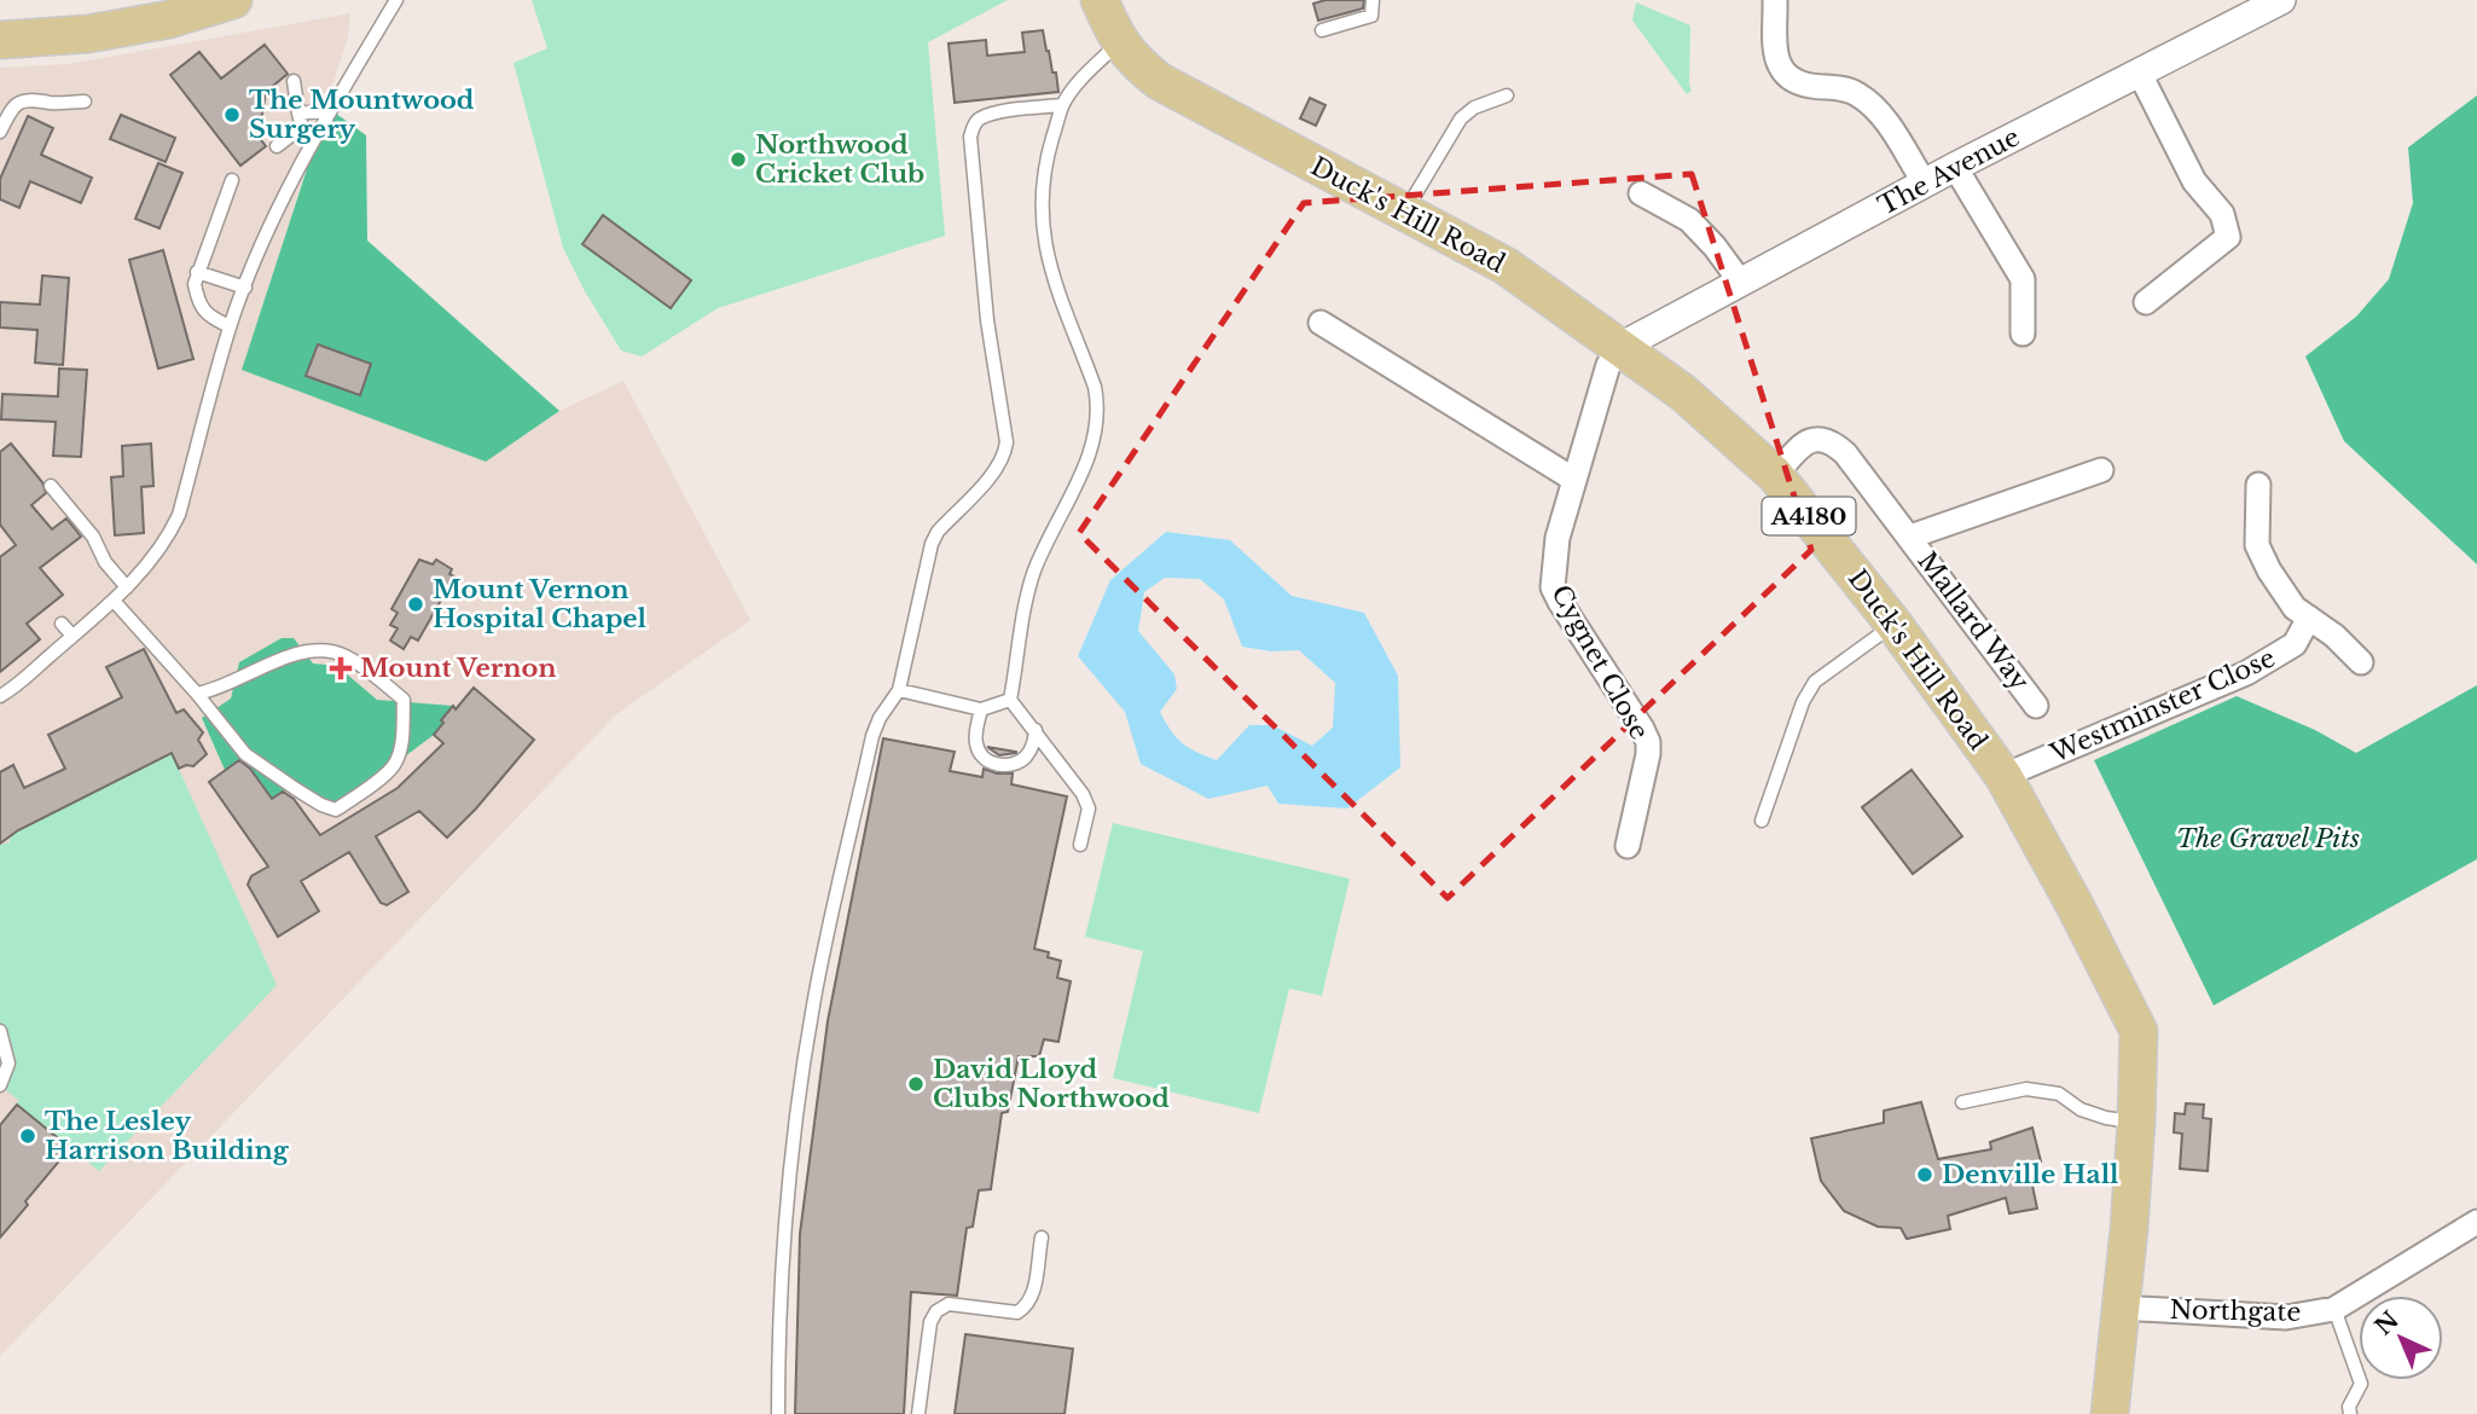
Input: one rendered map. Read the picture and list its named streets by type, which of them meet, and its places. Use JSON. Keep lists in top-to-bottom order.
{
  "streets": {
    "main road": ["Duck's Hill Road", "A4180"],
    "street": [
      "The Avenue",
      "Mallard Way",
      "Cygnet Close",
      "Westminster Close",
      "Northgate"
    ]
  },
  "crossings": [
    ["The Avenue", "Duck's Hill Road"],
    ["The Avenue", "Cygnet Close"],
    ["Duck's Hill Road", "Mallard Way"],
    ["Duck's Hill Road", "Cygnet Close"],
    ["Duck's Hill Road", "Westminster Close"],
    ["Duck's Hill Road", "Northgate"]
  ],
  "parks": ["The Gravel Pits"],
  "places": {
    "other": [
      "The Mountwood Surgery",
      "Northwood Cricket Club",
      "Mount Vernon Hospital Chapel",
      "David Lloyd Clubs Northwood",
      "The Lesley Harrison Building",
      "Denville Hall"
    ],
    "health": ["Mount Vernon"]
  },
  "north": "top left"
}
